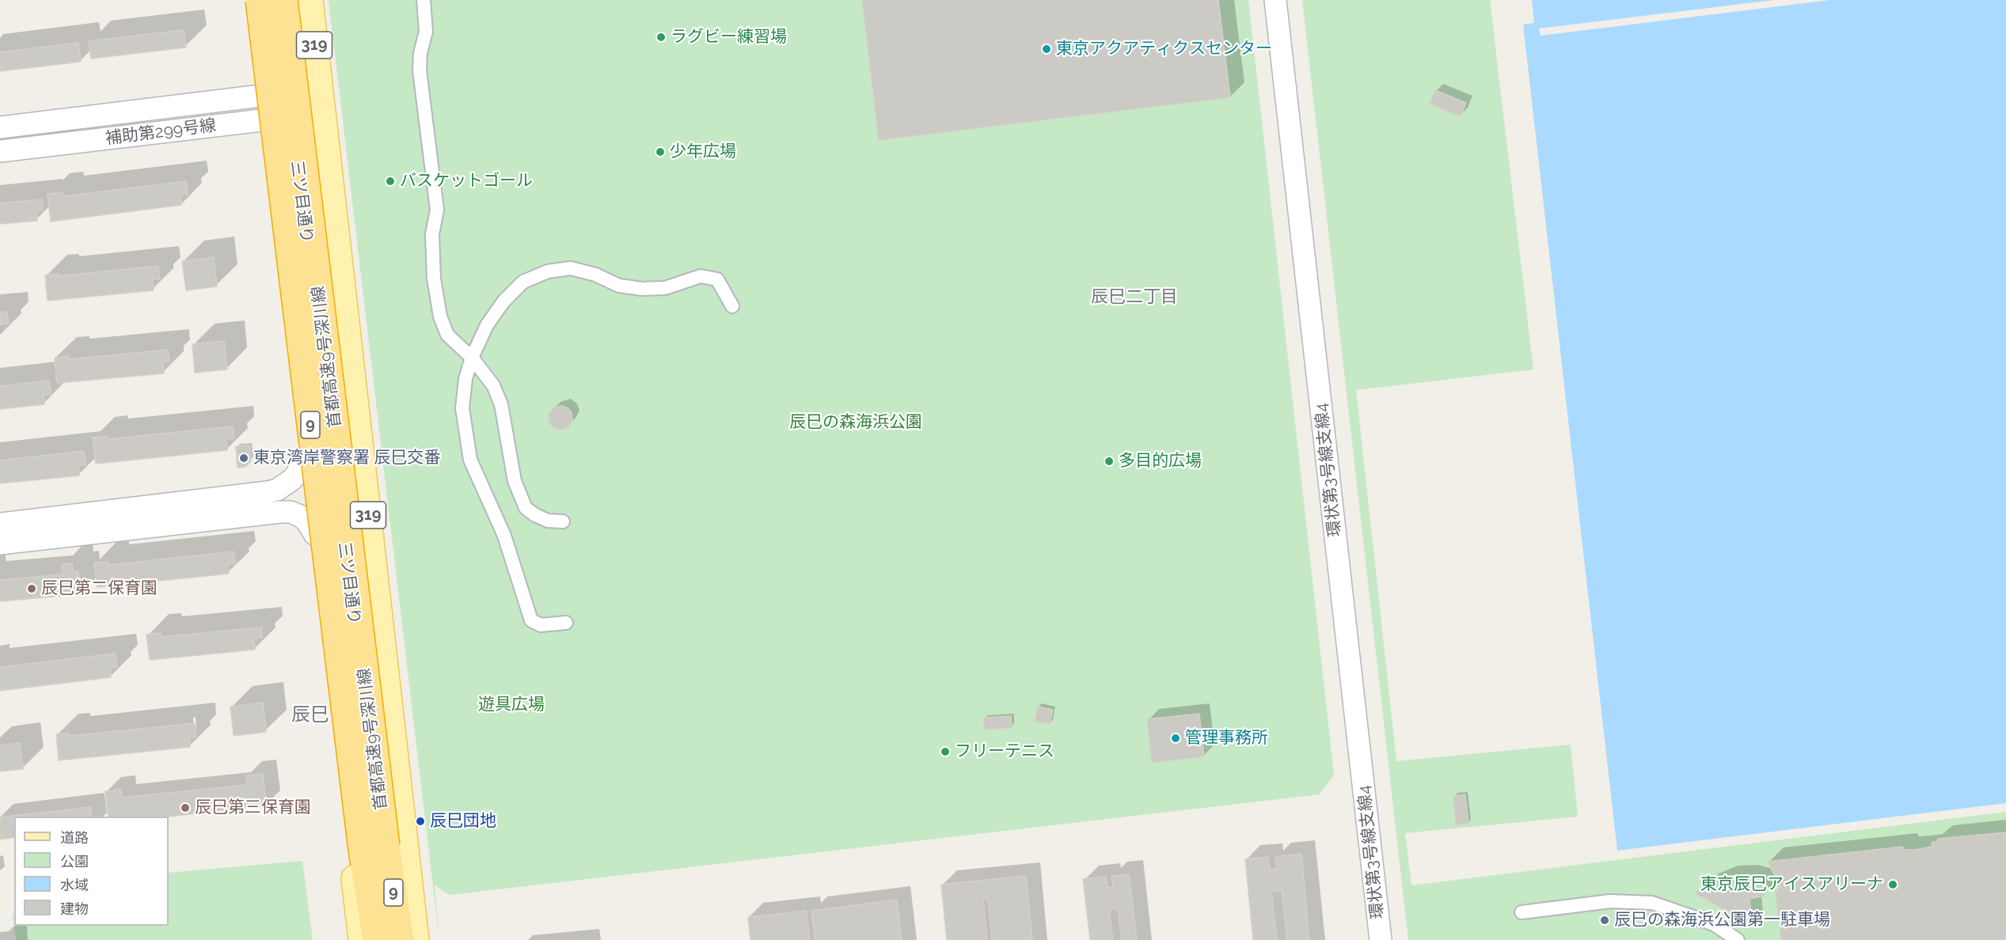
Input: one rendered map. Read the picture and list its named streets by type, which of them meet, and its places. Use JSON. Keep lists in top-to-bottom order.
{
  "streets": {
    "highway": ["首都高速9号深川線", "9"],
    "main road": ["319", "三ツ目通り"],
    "street": ["補助第299号線", "環状第3号線支線4"]
  },
  "crossings": [
    ["補助第299号線", "三ツ目通り"]
  ],
  "districts": ["辰巳二丁目", "辰巳"],
  "parks": ["辰巳の森海浜公園", "遊具広場"],
  "places": [
    "ラグビー練習場",
    "東京アクアティクスセンター",
    "少年広場",
    "バスケットゴール",
    "東京湾岸警察署 辰巳交番",
    "多目的広場",
    "辰巳第二保育園",
    "管理事務所",
    "フリーテニス",
    "辰巳第三保育園",
    "辰巳団地",
    "東京辰巳アイスアリーナ",
    "辰巳の森海浜公園第一駐車場"
  ],
  "legend": [
    "道路",
    "公園",
    "水域",
    "建物"
  ]
}
